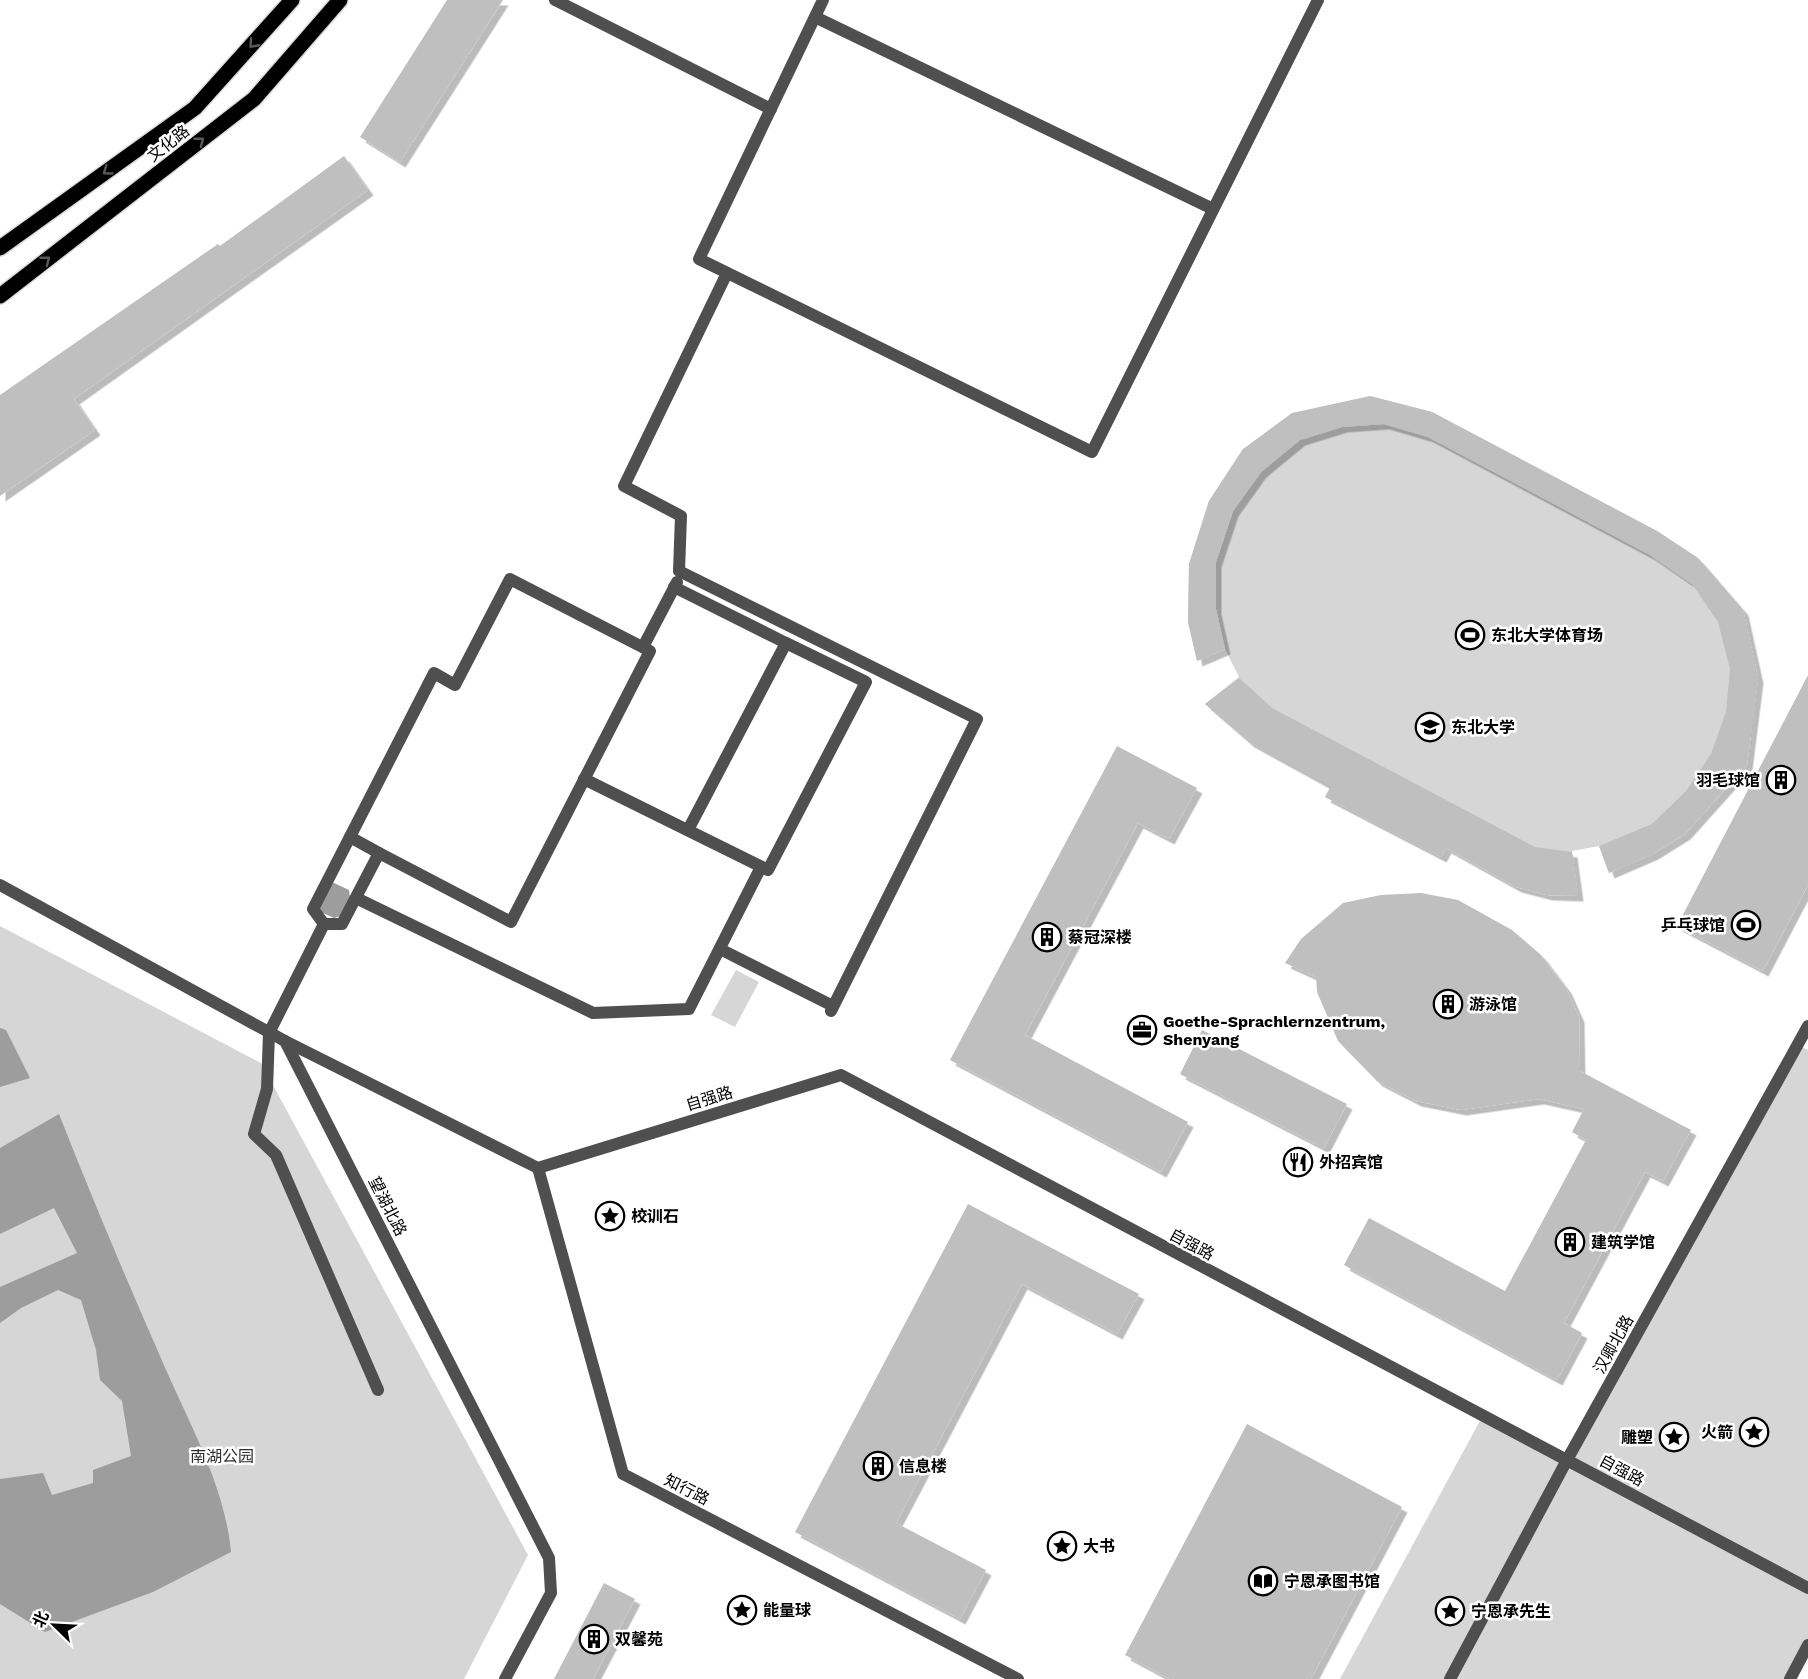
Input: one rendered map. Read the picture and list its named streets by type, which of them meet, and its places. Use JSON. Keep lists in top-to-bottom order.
{
  "streets": {
    "main road": ["文化路"],
    "street": [
      "自强路",
      "望湖北路",
      "汉卿北路",
      "知行路"
    ]
  },
  "crossings": [
    ["自强路", "汉卿北路"],
    ["自强路", "知行路"]
  ],
  "parks": ["南湖公园"],
  "places": {
    "sports": ["东北大学体育场", "乒乓球馆"],
    "school or university": ["东北大学"],
    "building": [
      "羽毛球馆",
      "蔡冠深楼",
      "游泳馆",
      "建筑学馆",
      "信息楼",
      "双馨苑"
    ],
    "office": ["Goethe-Sprachlernzentrum, Shenyang"],
    "restaurant": ["外招宾馆"],
    "place": [
      "校训石",
      "火箭",
      "雕塑",
      "大书",
      "能量球",
      "宁恩承先生"
    ],
    "library": ["宁恩承图书馆"]
  },
  "north": "top left"
}
